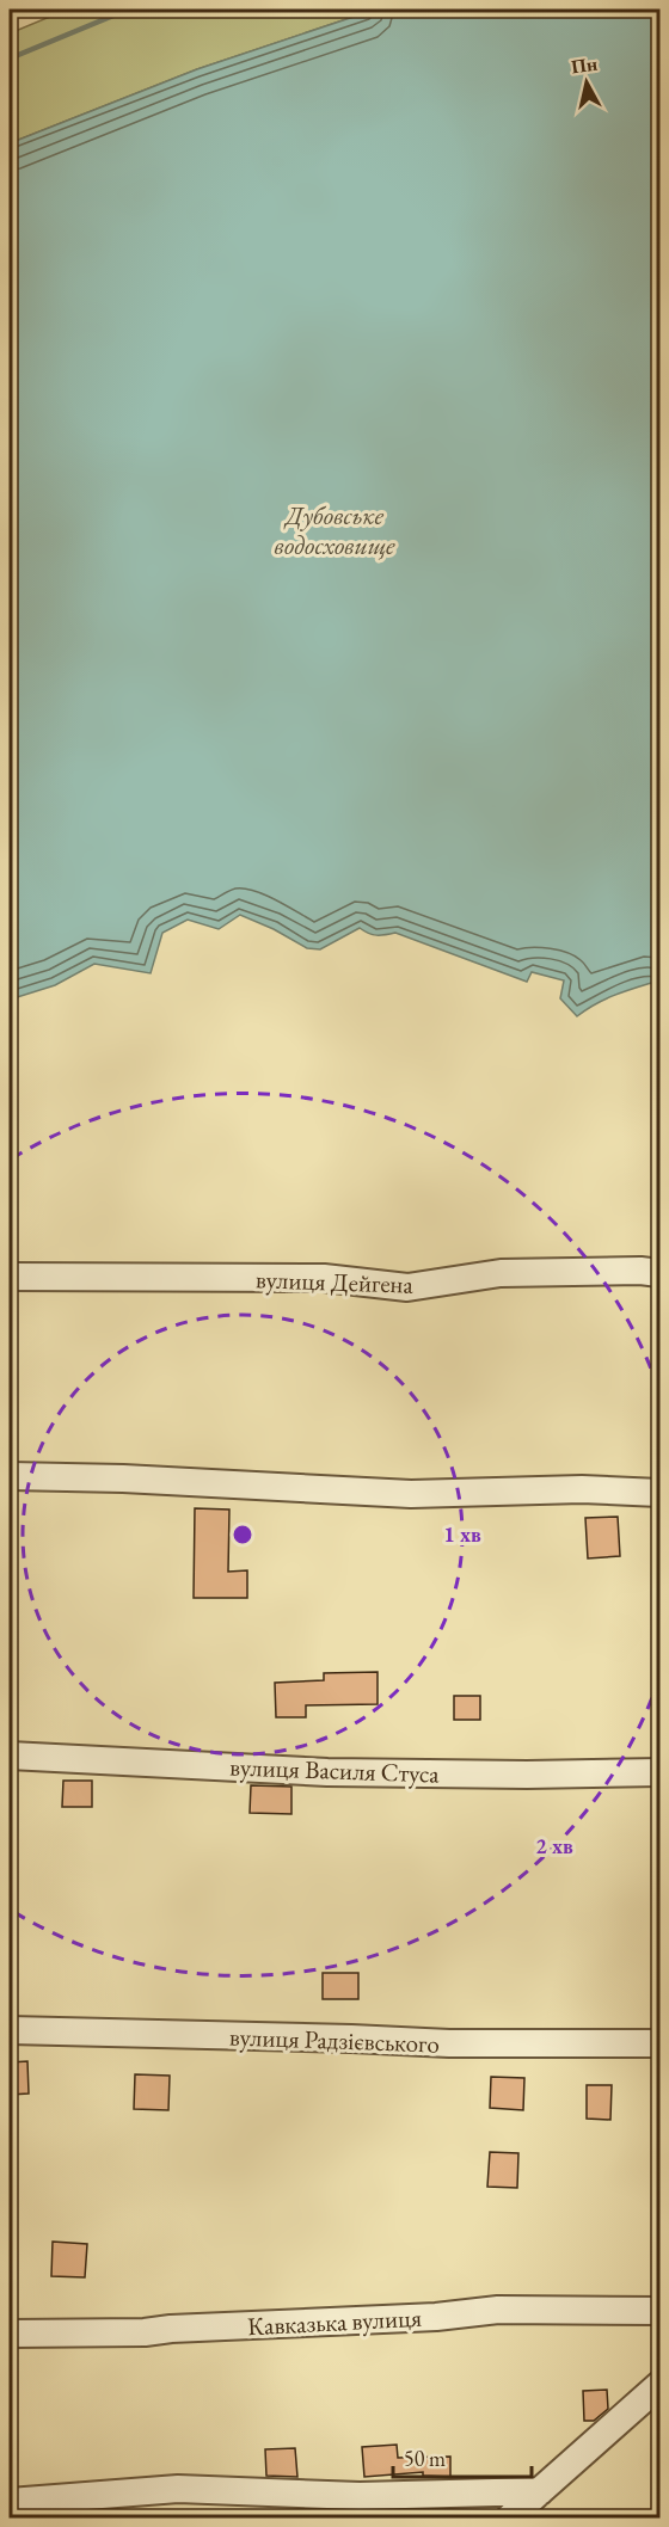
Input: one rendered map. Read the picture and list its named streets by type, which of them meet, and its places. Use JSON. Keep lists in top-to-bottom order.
{
  "streets": {
    "street": [
      "вулиця Дейгена",
      "вулиця Василя Стуса",
      "вулиця Радзієвського",
      "Кавказька вулиця"
    ]
  },
  "water": ["Дубовське водосховище"],
  "scale_bar": "50 m",
  "north": "top",
  "rings": ["1 хв", "2 хв"]
}
